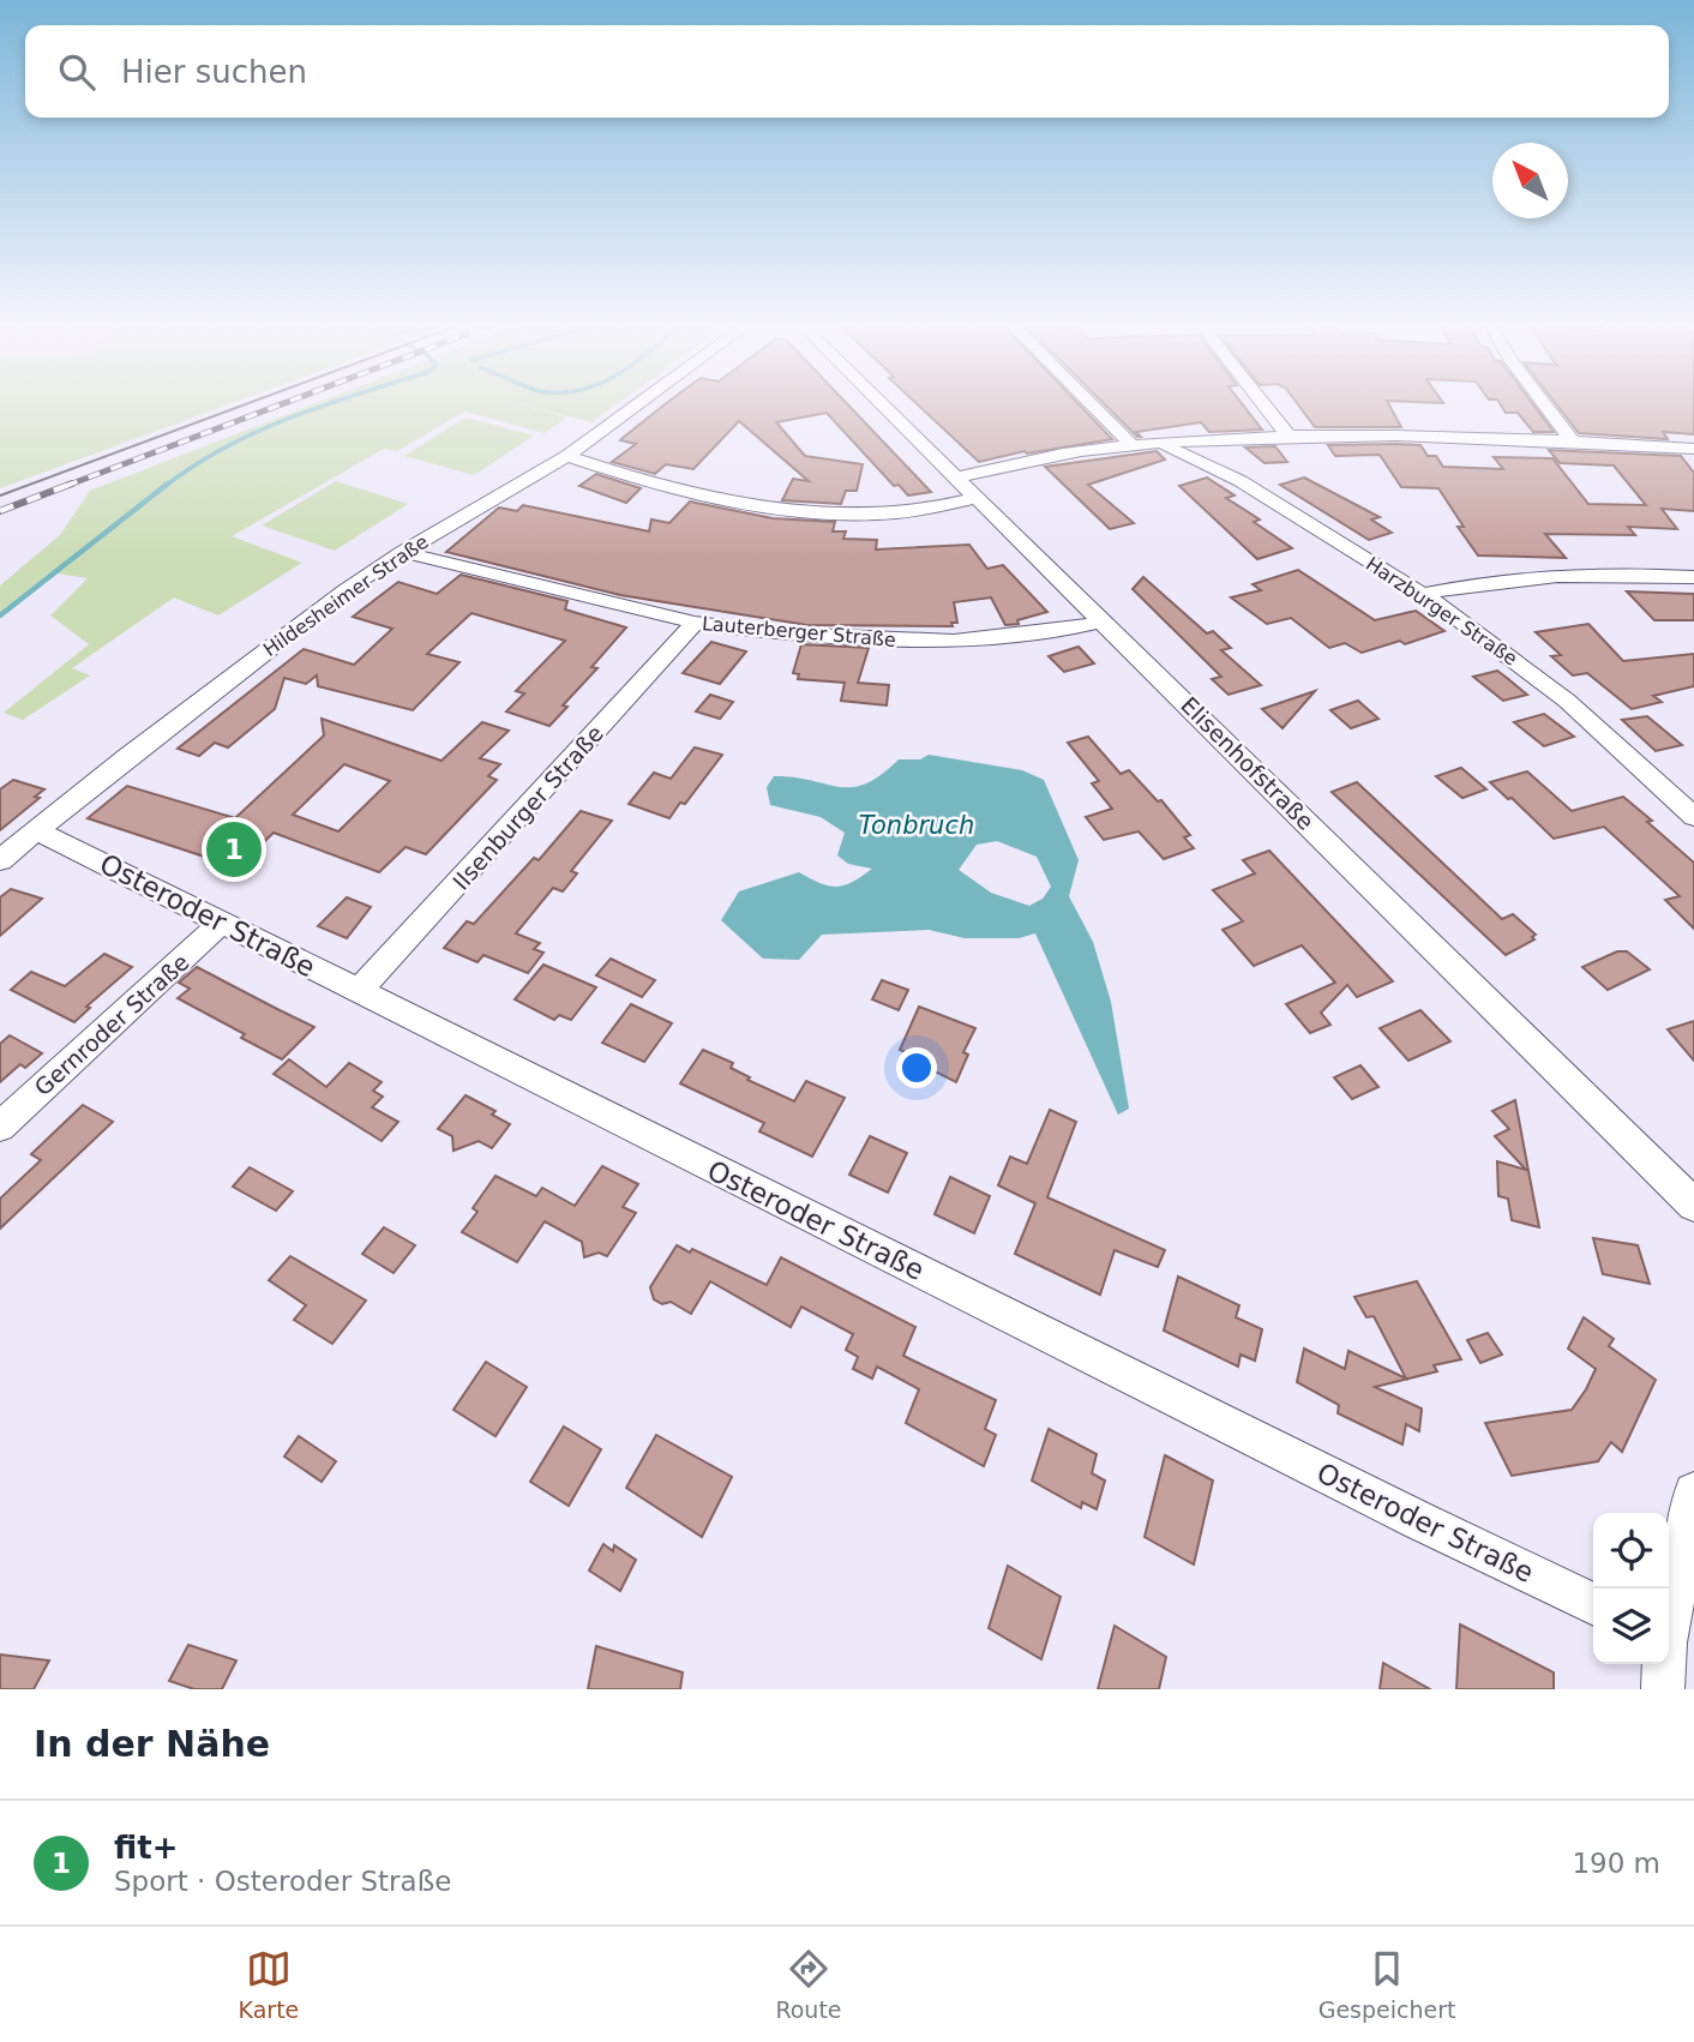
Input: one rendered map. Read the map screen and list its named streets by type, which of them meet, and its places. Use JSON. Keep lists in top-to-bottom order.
{
  "streets": {
    "street": [
      "Hildesheimer Straße",
      "Harzburger Straße",
      "Lauterberger Straße",
      "Elisenhofstraße",
      "Ilsenburger Straße",
      "Osteroder Straße",
      "Gernroder Straße"
    ]
  },
  "crossings": [
    ["Hildesheimer Straße", "Lauterberger Straße"],
    ["Hildesheimer Straße", "Osteroder Straße"],
    ["Lauterberger Straße", "Elisenhofstraße"],
    ["Lauterberger Straße", "Ilsenburger Straße"],
    ["Ilsenburger Straße", "Osteroder Straße"],
    ["Osteroder Straße", "Gernroder Straße"]
  ],
  "water": ["Tonbruch"],
  "north": "top left",
  "page": {
    "search": "Hier suchen",
    "pins": "1",
    "heading": "In der Nähe",
    "list": [
      {
        "mark": "1",
        "name": "fit+",
        "note": "Sport · Osteroder Straße",
        "value": "190 m"
      }
    ],
    "nav": ["Karte", "Route", "Gespeichert"]
  }
}
